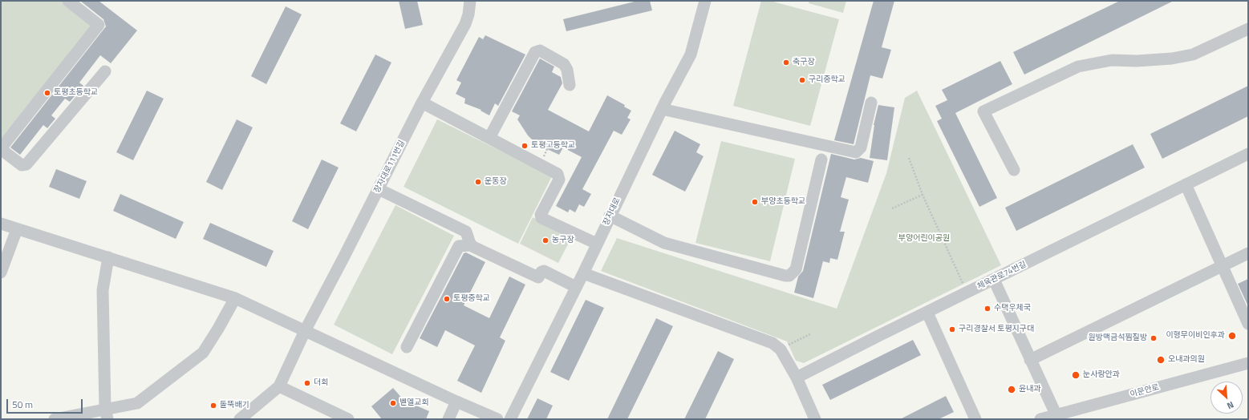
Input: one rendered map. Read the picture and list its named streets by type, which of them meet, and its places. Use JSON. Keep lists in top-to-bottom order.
{
  "streets": {
    "street": [
      "장자대로111번길",
      "장자대로",
      "체육관로74번길",
      "이문안로"
    ]
  },
  "parks": ["부양어린이공원"],
  "places": [
    "축구장",
    "구리중학교",
    "토평초등학교",
    "토평고등학교",
    "운동장",
    "부양초등학교",
    "농구장",
    "토평중학교",
    "수택우체국",
    "구리경찰서 토평지구대",
    "이형무이비인후과",
    "원방맥금석찜질방",
    "오내과의원",
    "눈사랑안과",
    "더회",
    "윤내과",
    "벧엘교회",
    "돌뚝배기"
  ],
  "scale_bar": "50 m",
  "north": "bottom right"
}
